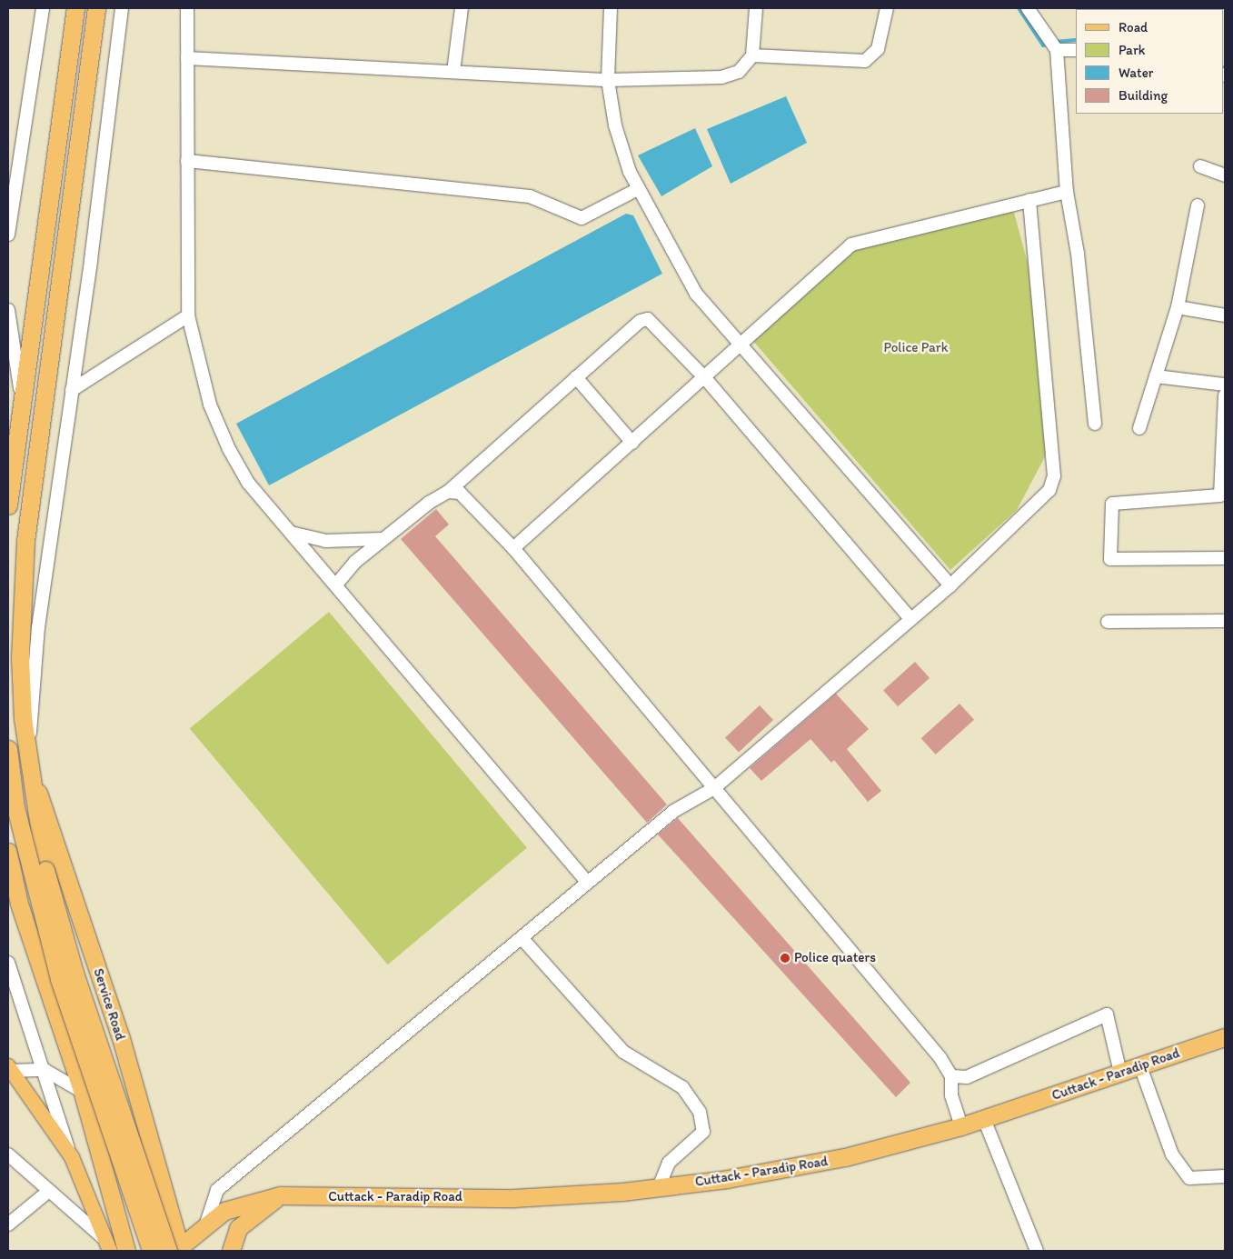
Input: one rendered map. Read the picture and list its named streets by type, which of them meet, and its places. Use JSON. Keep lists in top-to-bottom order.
{
  "streets": {
    "highway": ["Service Road", "Cuttack - Paradip Road"]
  },
  "crossings": [
    ["Service Road", "Cuttack - Paradip Road"]
  ],
  "parks": ["Police Park"],
  "places": ["Police quaters"],
  "legend": [
    "Road",
    "Park",
    "Water",
    "Building"
  ]
}
